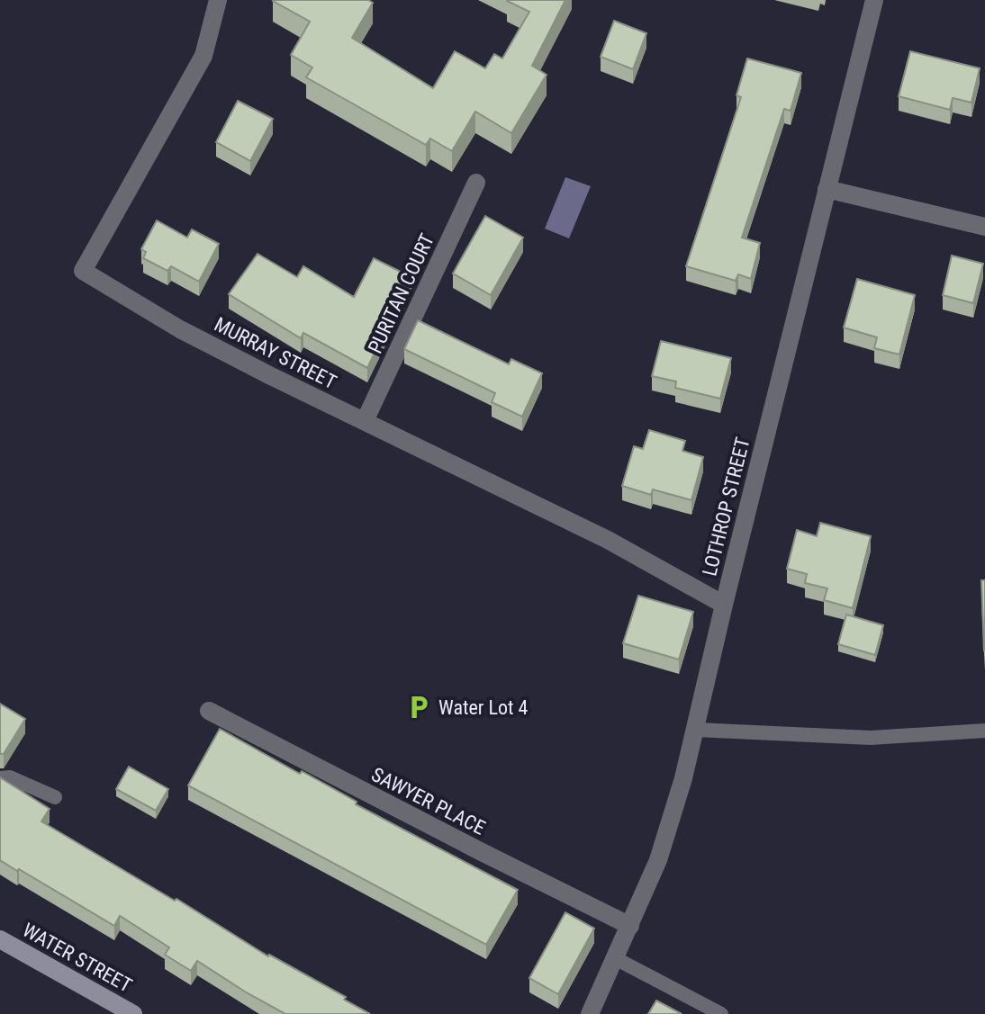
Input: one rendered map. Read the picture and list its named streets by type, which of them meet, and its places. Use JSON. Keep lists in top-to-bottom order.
{
  "streets": {
    "main road": ["WATER STREET"],
    "street": [
      "PURITAN COURT",
      "MURRAY STREET",
      "LOTHROP STREET",
      "SAWYER PLACE"
    ]
  },
  "crossings": [
    ["PURITAN COURT", "MURRAY STREET"],
    ["MURRAY STREET", "LOTHROP STREET"],
    ["LOTHROP STREET", "SAWYER PLACE"]
  ],
  "places": {
    "parking": ["Water Lot 4"]
  }
}
